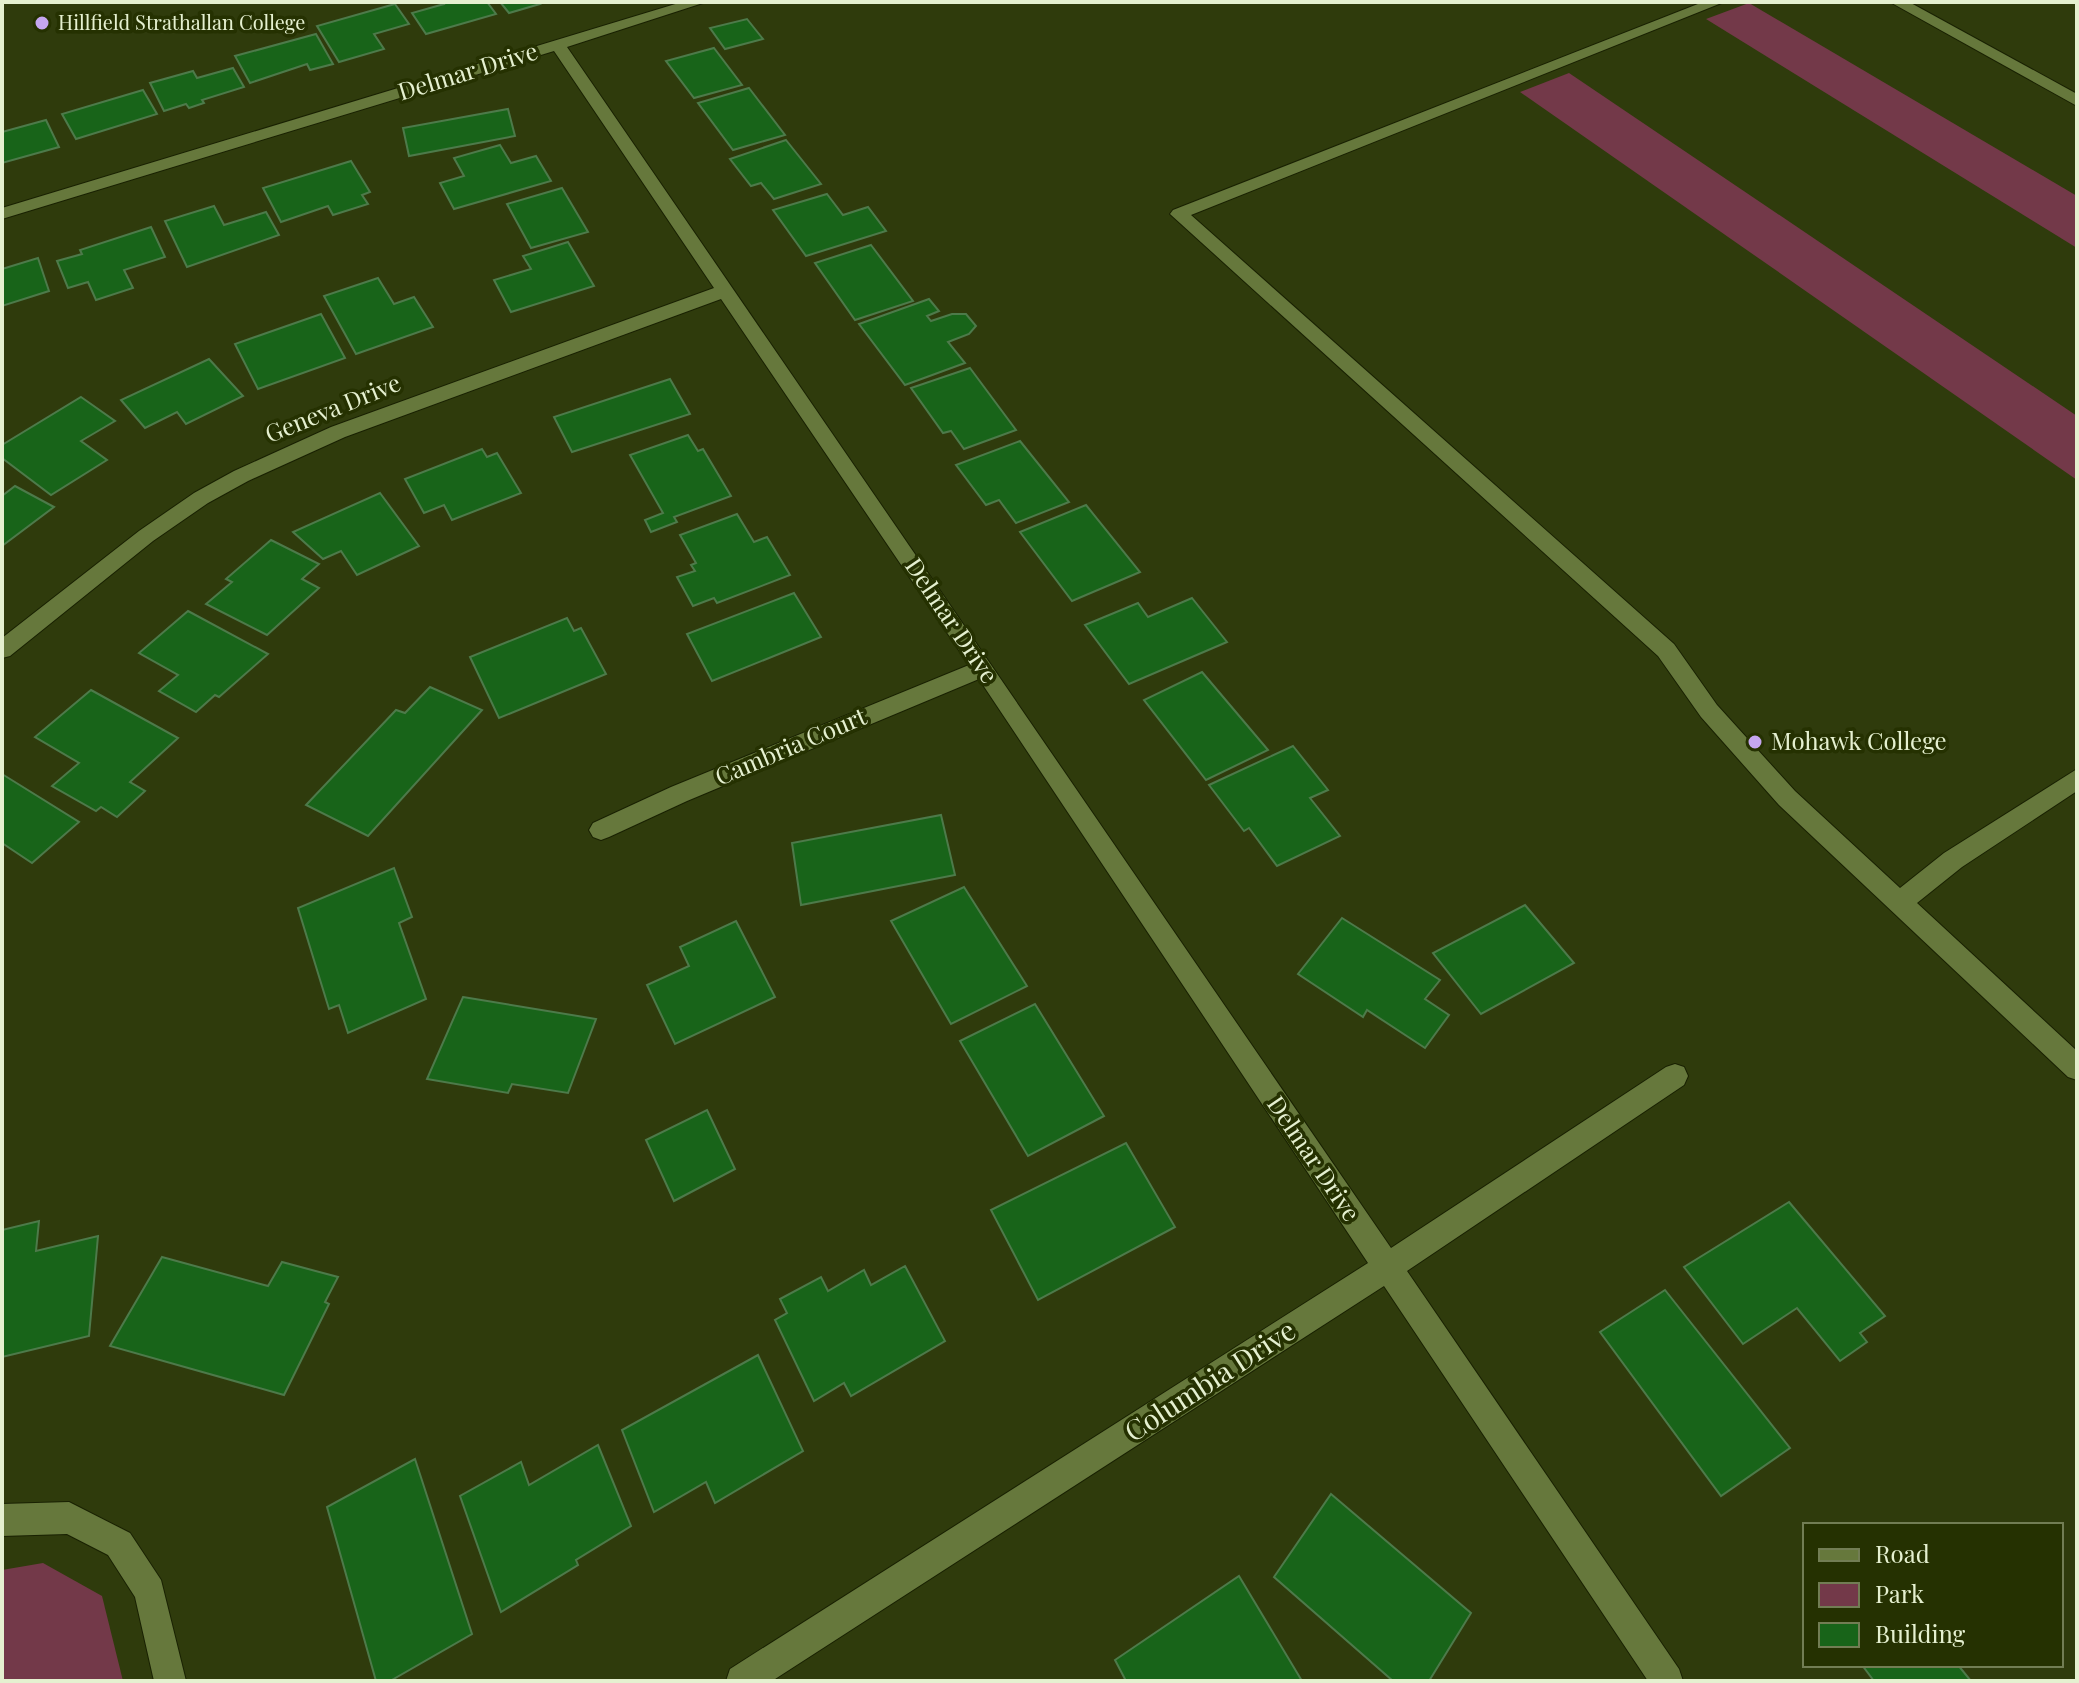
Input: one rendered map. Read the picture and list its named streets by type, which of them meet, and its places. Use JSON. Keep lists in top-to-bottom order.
{
  "streets": {
    "street": [
      "Delmar Drive",
      "Geneva Drive",
      "Cambria Court",
      "Columbia Drive"
    ]
  },
  "crossings": [
    ["Delmar Drive", "Geneva Drive"],
    ["Delmar Drive", "Cambria Court"],
    ["Delmar Drive", "Columbia Drive"]
  ],
  "places": ["Hillfield Strathallan College", "Mohawk College"],
  "legend": ["Road", "Park", "Building"]
}
